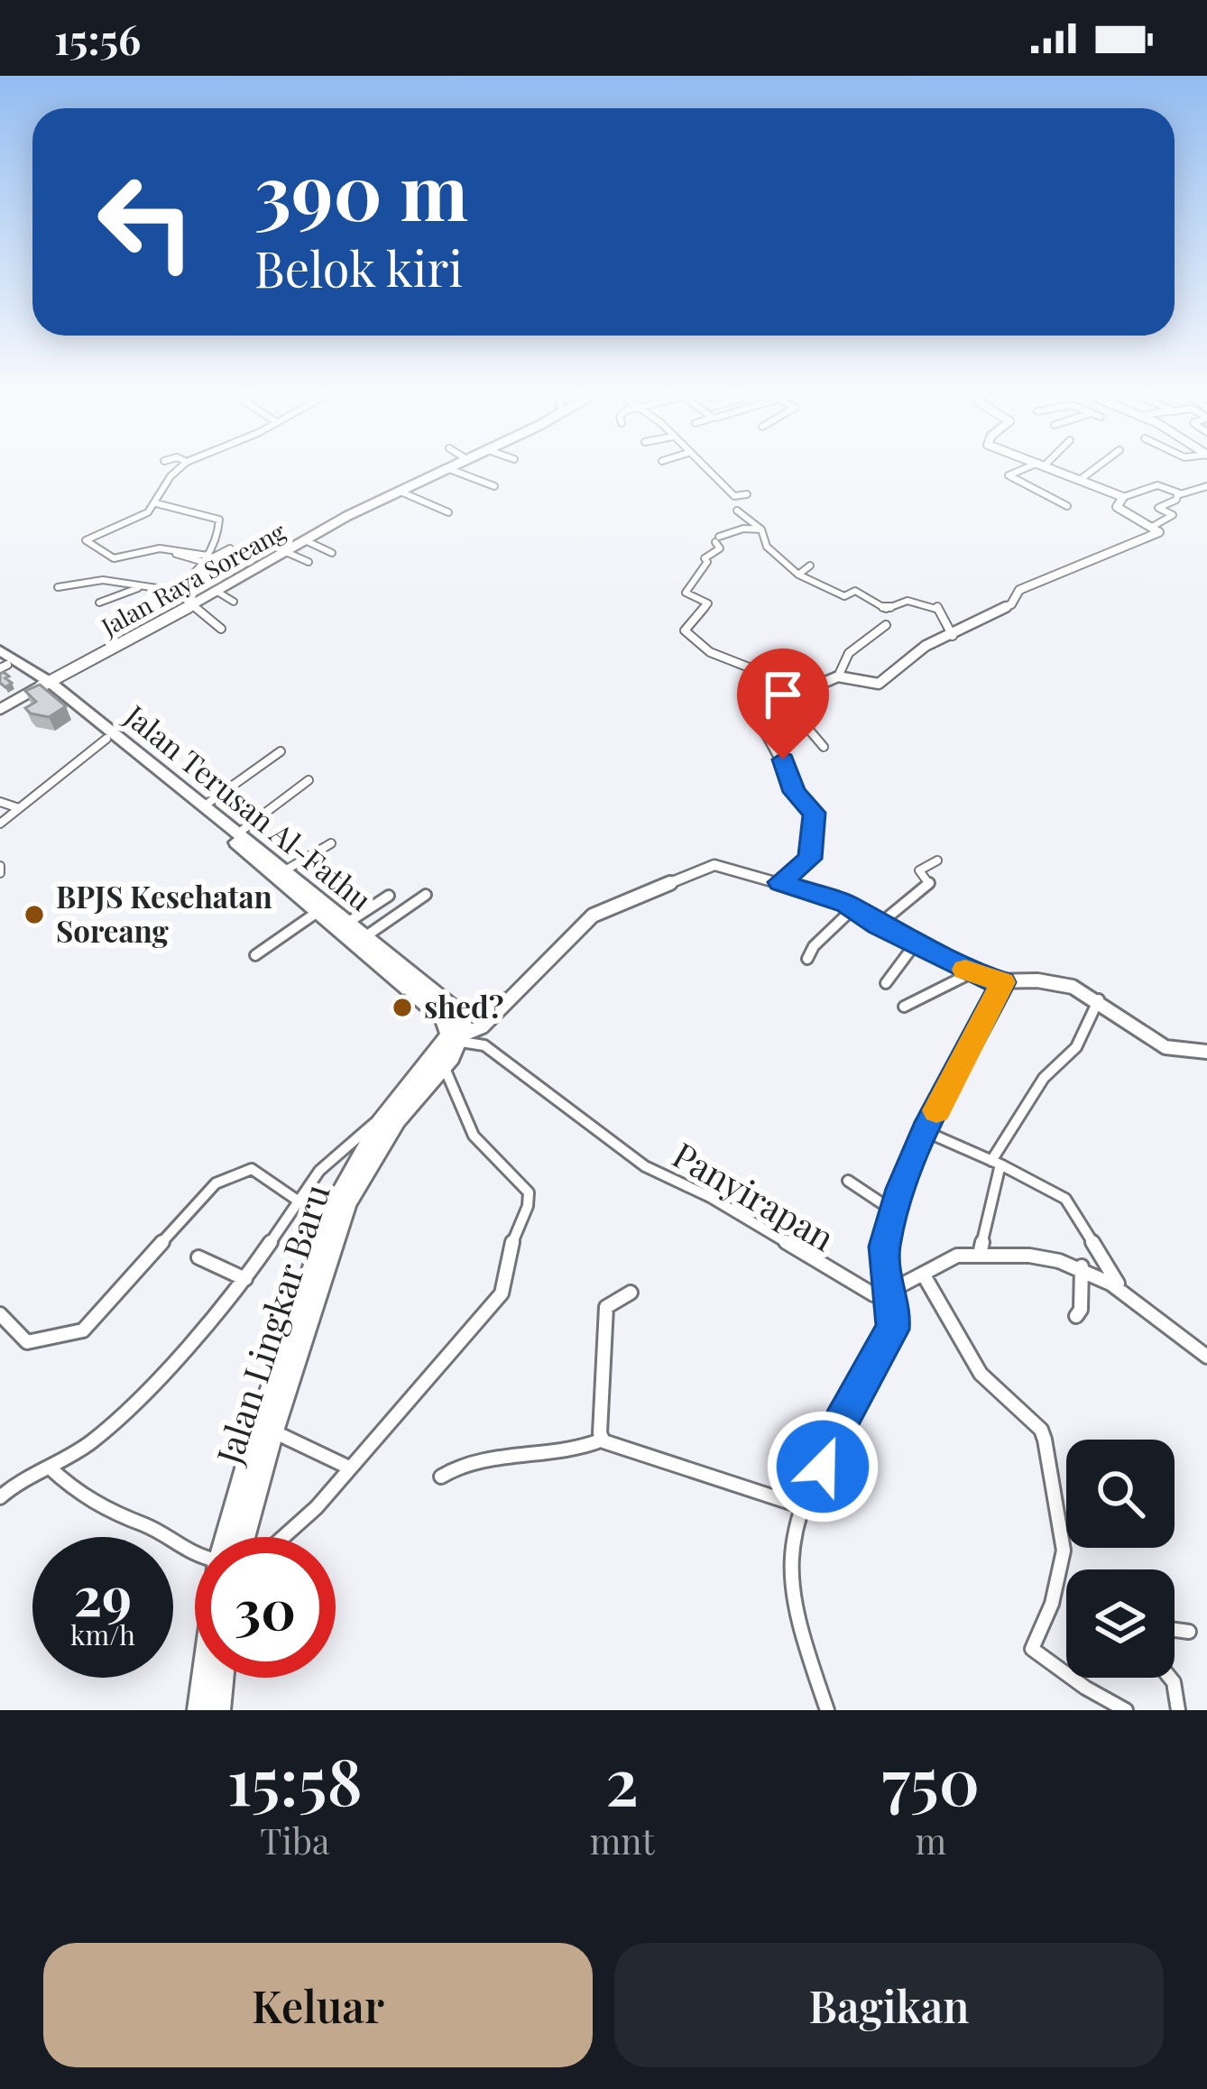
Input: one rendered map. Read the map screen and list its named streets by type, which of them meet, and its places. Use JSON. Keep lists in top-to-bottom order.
{
  "streets": {
    "highway": ["Jalan Terusan Al-Fathu", "Jalan Lingkar Baru"],
    "main road": ["Jalan Raya Soreang"],
    "street": ["Panyirapan"]
  },
  "crossings": [
    ["Jalan Raya Soreang", "Jalan Terusan Al-Fathu"],
    ["Jalan Terusan Al-Fathu", "Jalan Lingkar Baru"],
    ["Panyirapan", "Jalan Lingkar Baru"]
  ],
  "places": ["BPJS Kesehatan Soreang", "shed?"],
  "page": {
    "status": "15:56",
    "turn": ["390 m", "Belok kiri"],
    "speed": "29 km/h",
    "limit": "30",
    "eta": [
      "15:58",
      "Tiba",
      "2",
      "mnt",
      "750",
      "m"
    ],
    "buttons": ["Keluar", "Bagikan"]
  }
}
